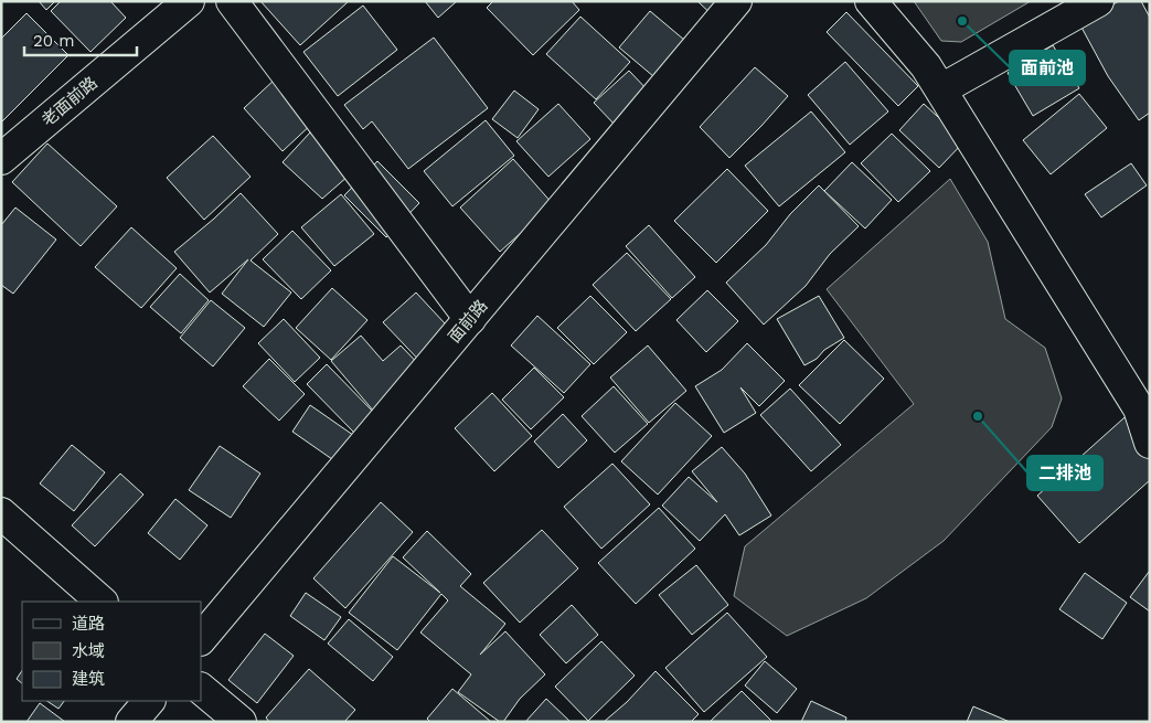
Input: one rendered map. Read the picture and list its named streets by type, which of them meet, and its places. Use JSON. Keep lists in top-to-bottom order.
{
  "streets": {
    "street": ["老面前路", "面前路"]
  },
  "places": ["面前池", "二排池"],
  "legend": ["道路", "水域", "建筑"],
  "scale_bar": "20 m"
}
